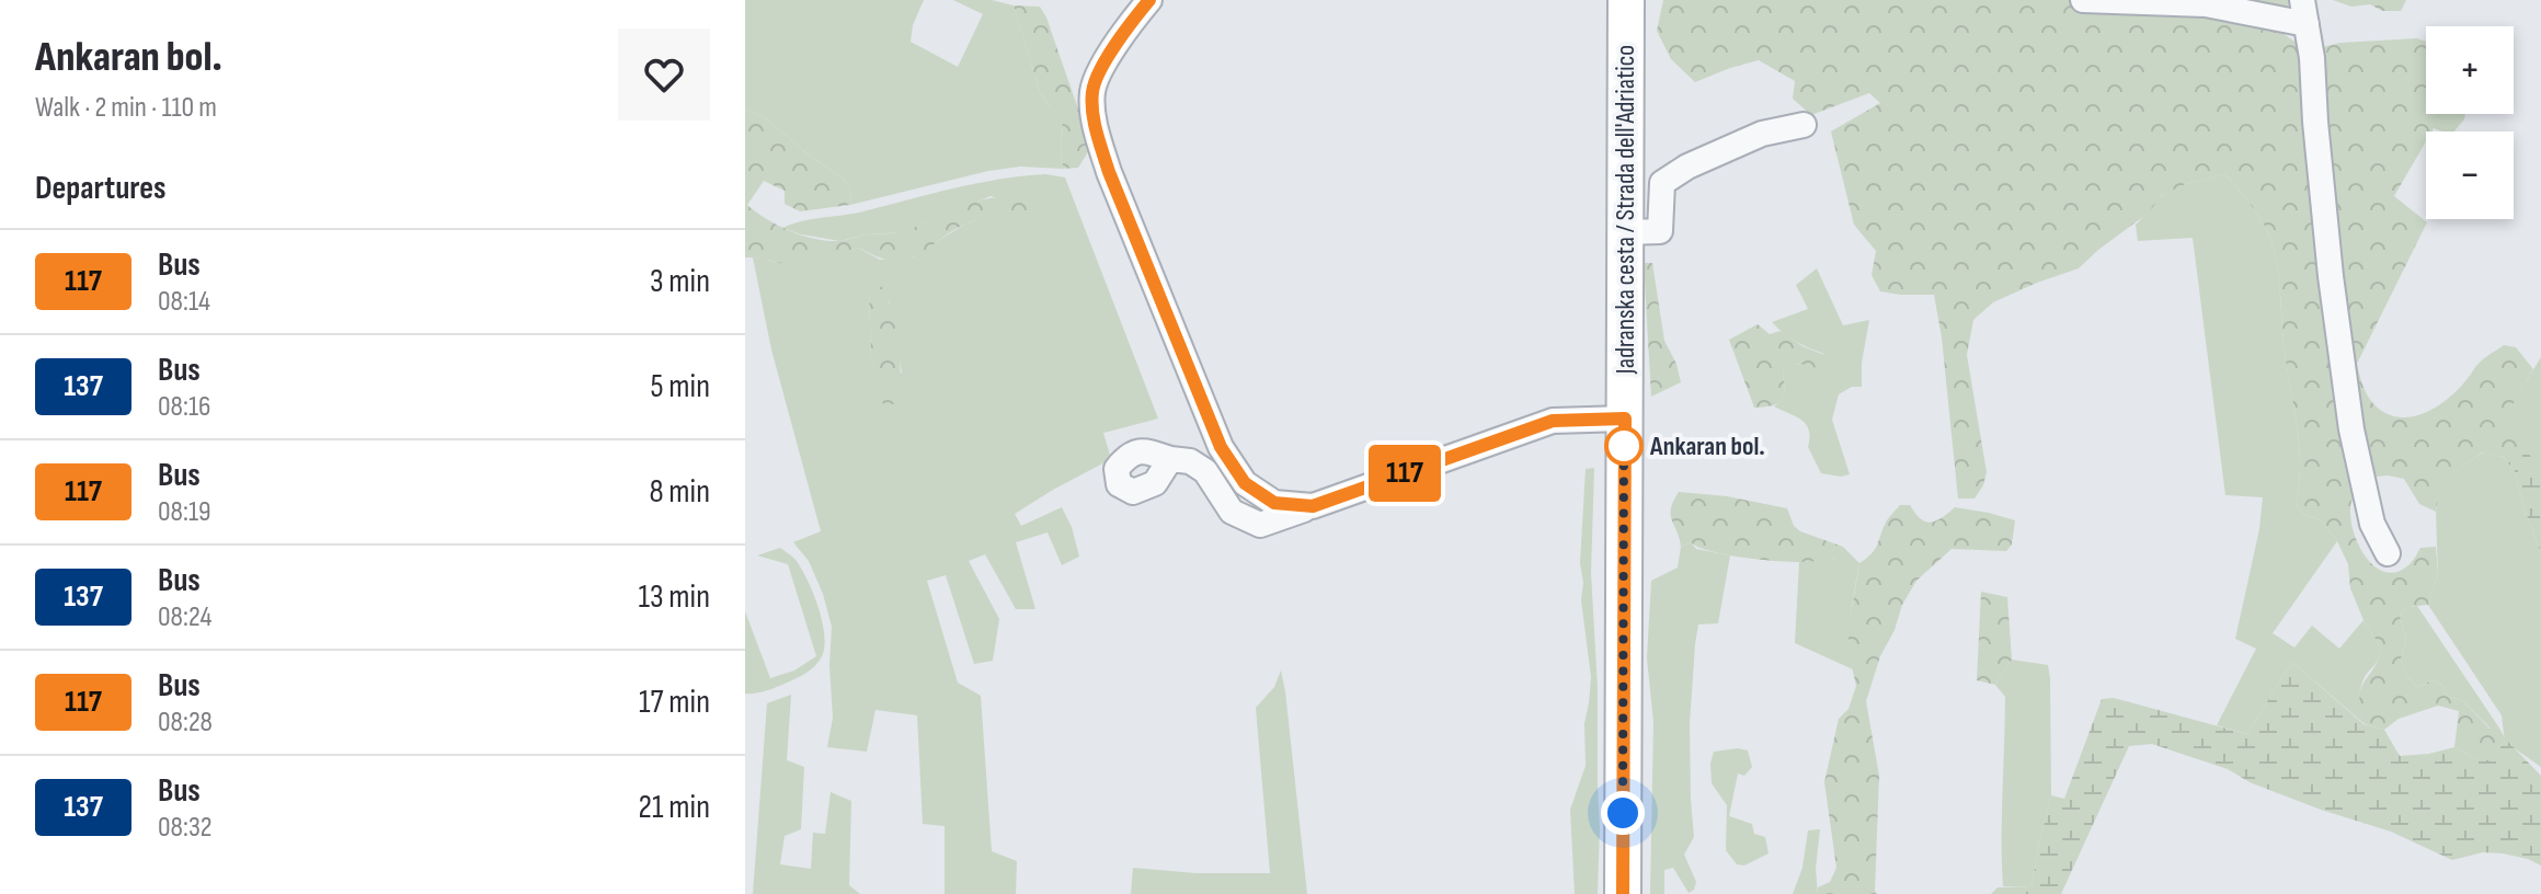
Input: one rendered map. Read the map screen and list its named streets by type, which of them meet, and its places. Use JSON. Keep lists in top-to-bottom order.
{
  "streets": {
    "main road": ["Jadranska cesta / Strada dell'Adriatico"]
  },
  "places": ["Ankaran bol."],
  "lines": ["bus line 117"],
  "page": {
    "heading": [
      ["Ankaran bol.", "Walk · 2 min · 110 m"],
      "Departures"
    ],
    "on_map": "117",
    "map_buttons": ["+", "−"],
    "list": [
      {
        "mark": "117",
        "name": "Bus",
        "note": "08:14",
        "value": "3 min"
      },
      {
        "mark": "137",
        "name": "Bus",
        "note": "08:16",
        "value": "5 min"
      },
      {
        "mark": "117",
        "name": "Bus",
        "note": "08:19",
        "value": "8 min"
      },
      {
        "mark": "137",
        "name": "Bus",
        "note": "08:24",
        "value": "13 min"
      },
      {
        "mark": "117",
        "name": "Bus",
        "note": "08:28",
        "value": "17 min"
      },
      {
        "mark": "137",
        "name": "Bus",
        "note": "08:32",
        "value": "21 min"
      }
    ]
  }
}
